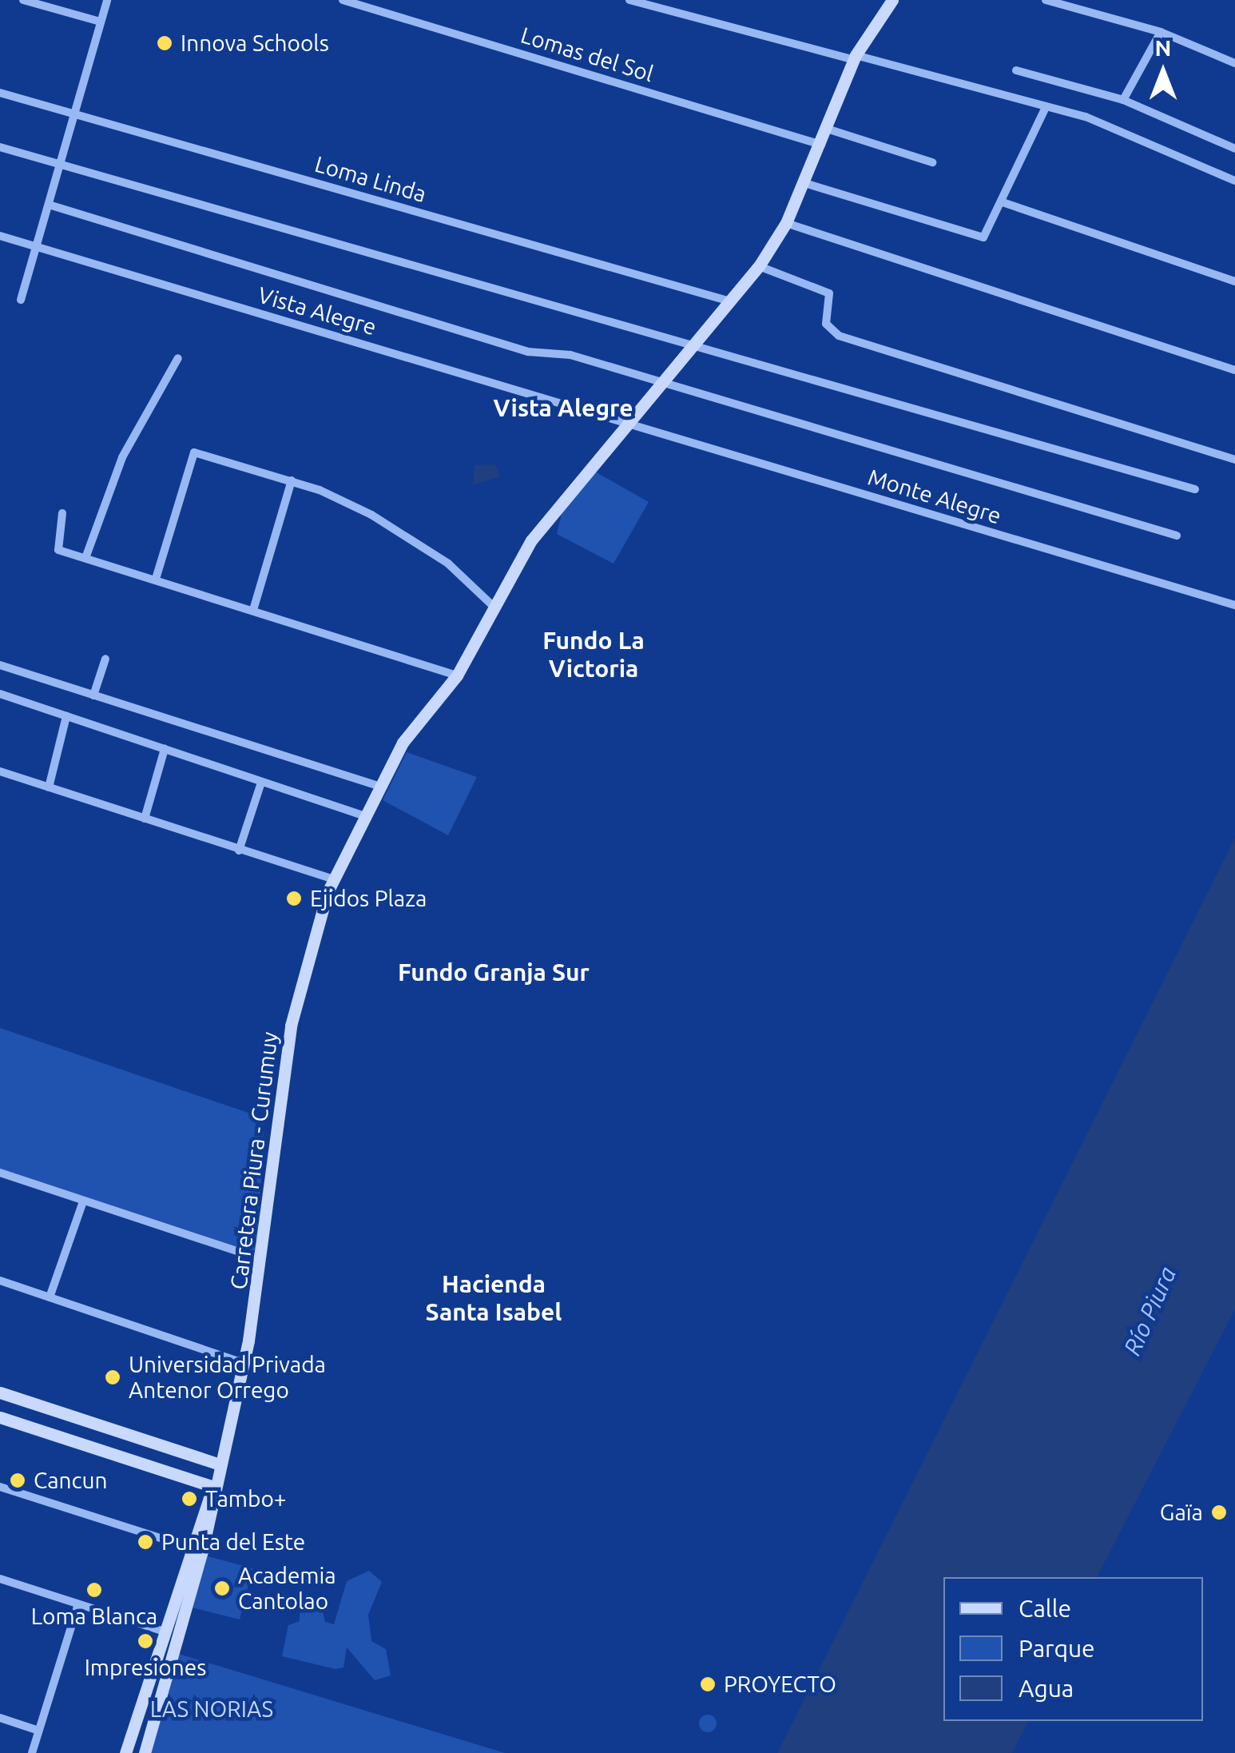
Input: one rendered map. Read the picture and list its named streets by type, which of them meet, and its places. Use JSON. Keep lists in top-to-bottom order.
{
  "streets": {
    "main road": ["Carretera Piura - Curumuy"],
    "street": [
      "Lomas del Sol",
      "Loma Linda",
      "Vista Alegre",
      "Monte Alegre"
    ]
  },
  "crossings": [
    ["Lomas del Sol", "Carretera Piura - Curumuy"],
    ["Loma Linda", "Carretera Piura - Curumuy"],
    ["Vista Alegre", "Monte Alegre"],
    ["Vista Alegre", "Carretera Piura - Curumuy"],
    ["Monte Alegre", "Carretera Piura - Curumuy"]
  ],
  "districts": [
    "Vista Alegre",
    "Fundo La Victoria",
    "Fundo Granja Sur",
    "Hacienda Santa Isabel"
  ],
  "water": ["Río Piura"],
  "parks": ["LAS NORIAS"],
  "places": [
    "Innova Schools",
    "Ejidos Plaza",
    "Universidad Privada Antenor Orrego",
    "Cancun",
    "Tambo+",
    "Gaïa",
    "Punta del Este",
    "Academia Cantolao",
    "Loma Blanca",
    "Impresiones",
    "PROYECTO"
  ],
  "legend": ["Calle", "Parque", "Agua"],
  "north": "top"
}
